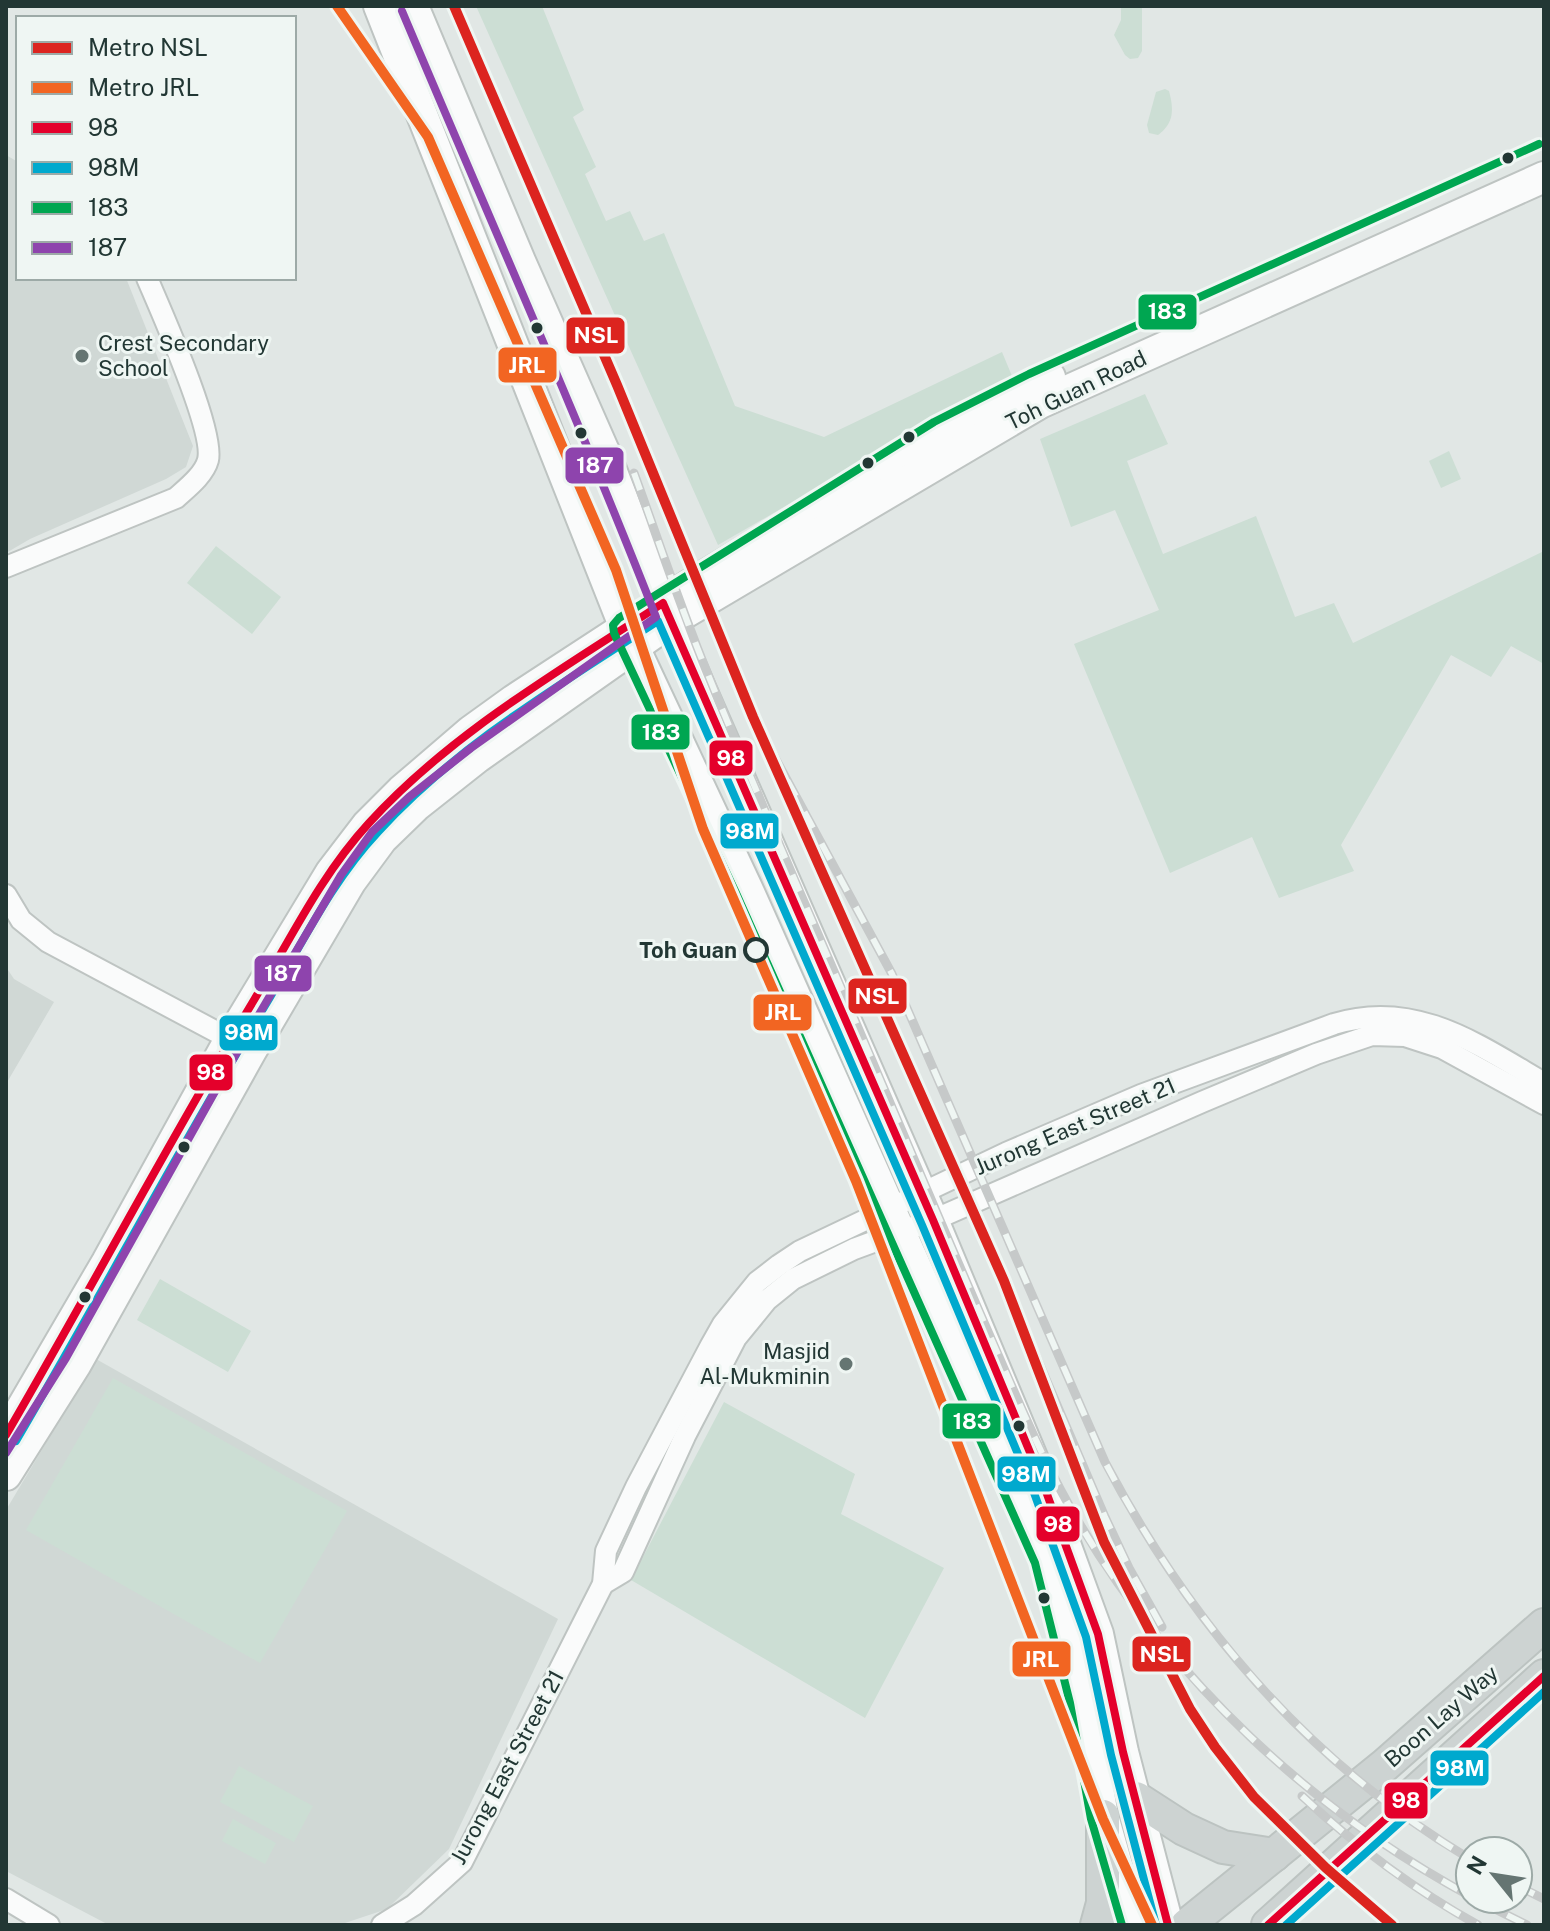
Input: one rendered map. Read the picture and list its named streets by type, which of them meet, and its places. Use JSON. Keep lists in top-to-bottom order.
{
  "streets": {
    "main road": ["Toh Guan Road", "Boon Lay Way"],
    "street": ["Jurong East Street 21"]
  },
  "places": ["Crest Secondary School", "Toh Guan", "Masjid Al-Mukminin"],
  "lines": [
    "metro line NSL",
    "metro line JRL",
    "transit line 187",
    "transit line 183",
    "transit line 98",
    "transit line 98M"
  ],
  "legend": [
    "Metro NSL",
    "Metro JRL",
    "98",
    "98M",
    "183",
    "187"
  ],
  "north": "top left"
}
